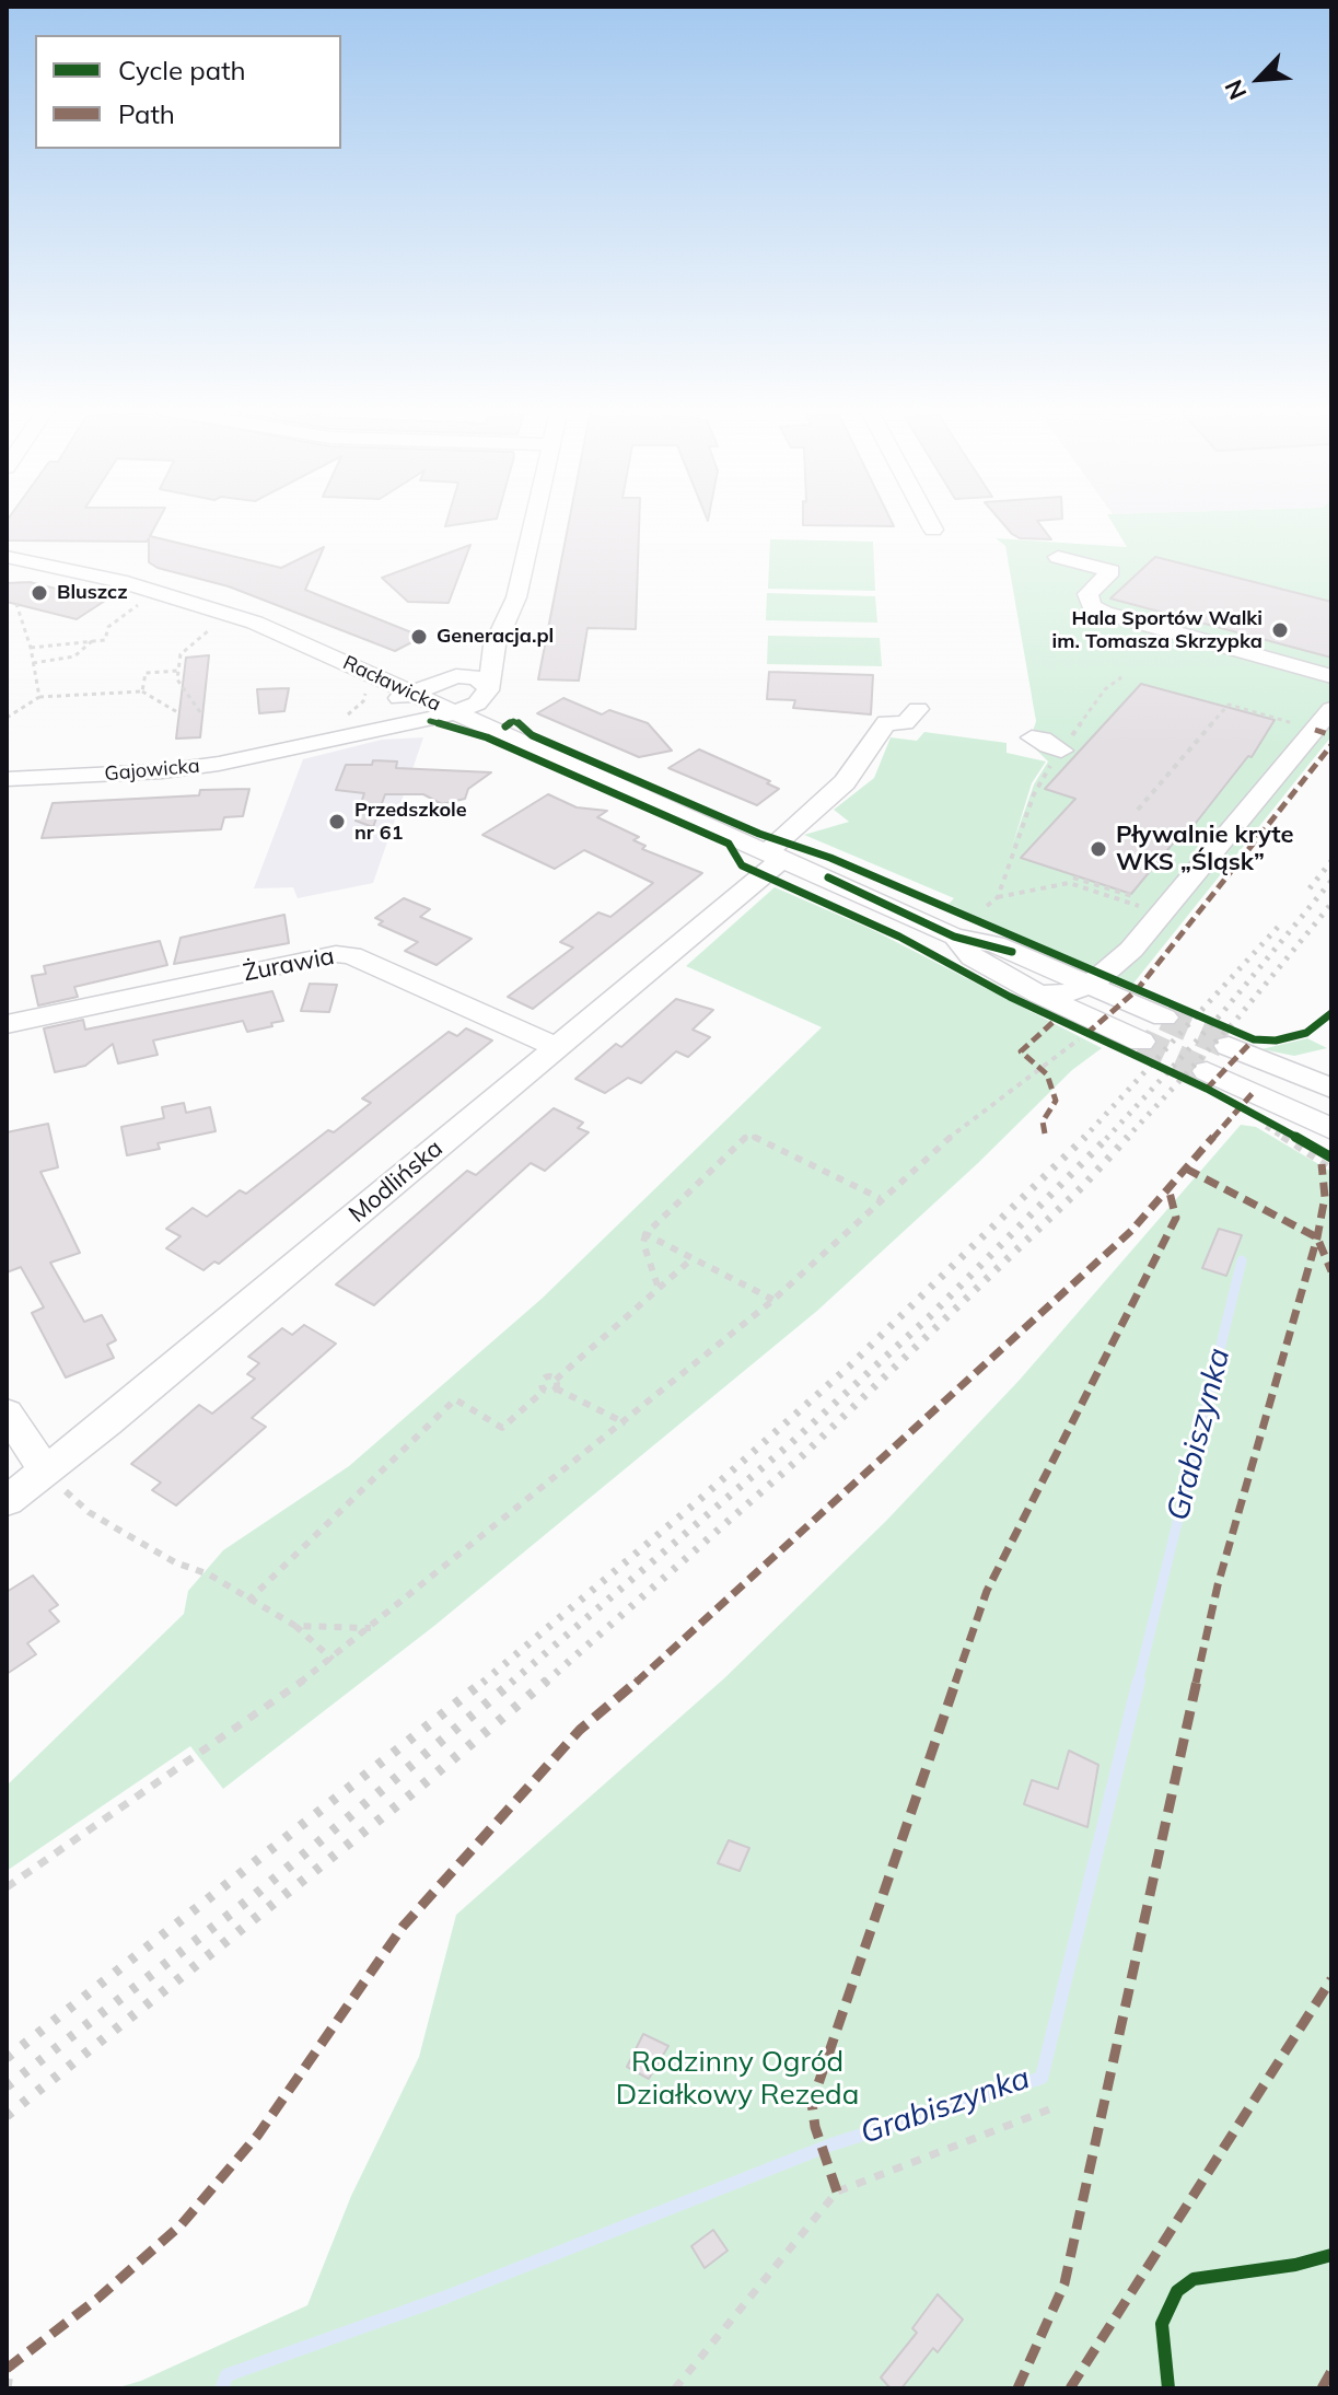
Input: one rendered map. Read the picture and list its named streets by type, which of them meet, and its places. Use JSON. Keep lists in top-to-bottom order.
{
  "streets": {
    "street": [
      "Racławicka",
      "Gajowicka",
      "Żurawia",
      "Modlińska"
    ]
  },
  "crossings": [
    ["Racławicka", "Gajowicka"],
    ["Racławicka", "Modlińska"],
    ["Żurawia", "Modlińska"]
  ],
  "water": ["Grabiszynka"],
  "parks": ["Rodzinny Ogród Działkowy Rezeda"],
  "places": [
    "Bluszcz",
    "Hala Sportów Walki im. Tomasza Skrzypka",
    "Generacja.pl",
    "Przedszkole nr 61",
    "Pływalnie kryte WKS „Śląsk”"
  ],
  "legend": ["Cycle path", "Path"],
  "north": "bottom left"
}
